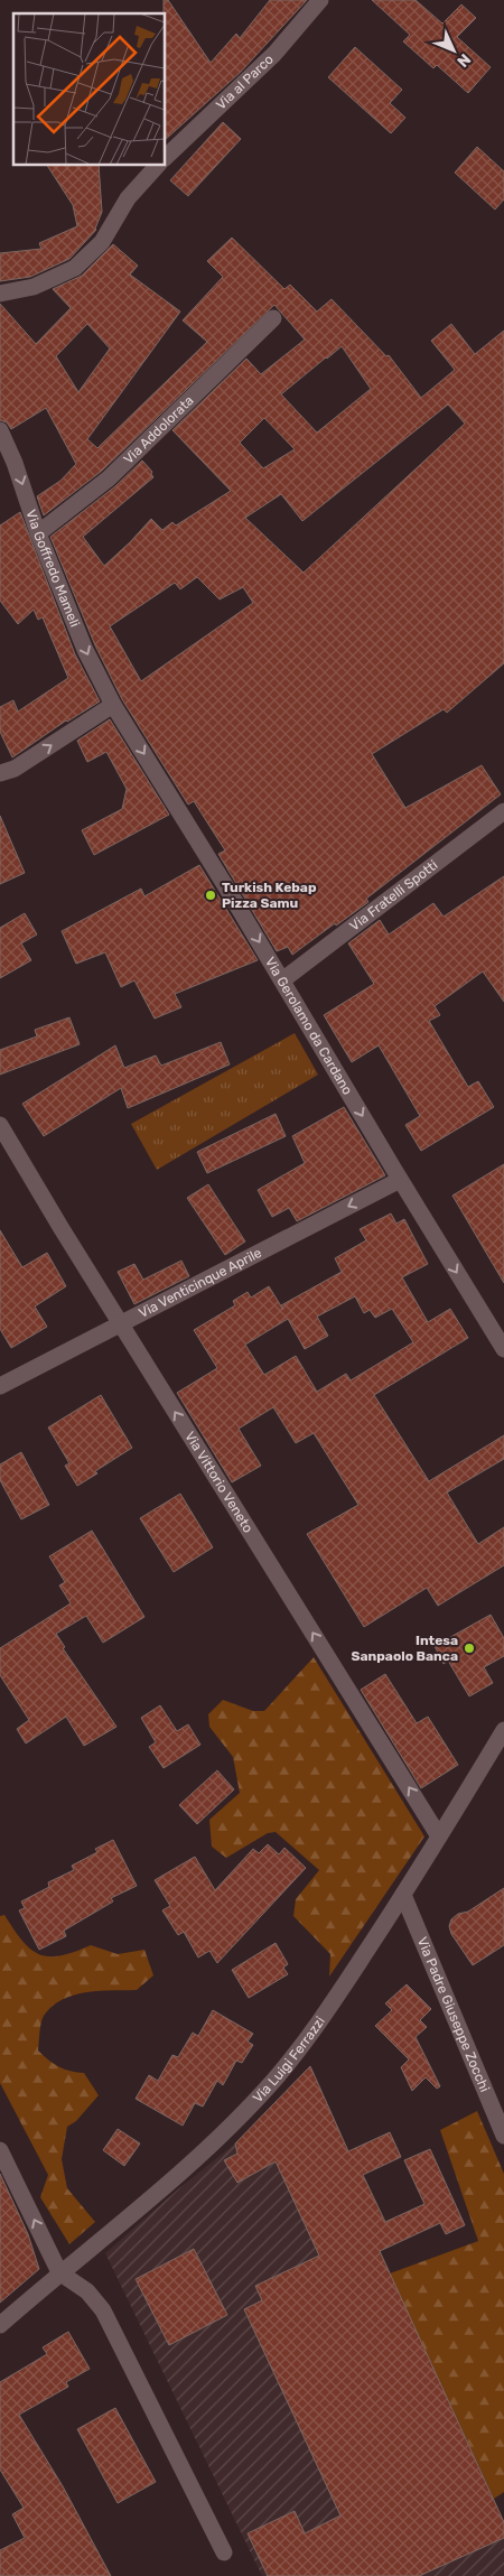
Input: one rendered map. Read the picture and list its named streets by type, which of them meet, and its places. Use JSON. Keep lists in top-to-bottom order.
{
  "streets": {
    "street": [
      "Via al Parco",
      "Via Addolorata",
      "Via Goffredo Mameli",
      "Via Fratelli Spotti",
      "Via Gerolamo da Cardano",
      "Via Venticinque Aprile",
      "Via Vittorio Veneto",
      "Via Padre Giuseppe Zocchi",
      "Via Luigi Ferrazzi"
    ]
  },
  "crossings": [
    ["Via Addolorata", "Via Goffredo Mameli"],
    ["Via Goffredo Mameli", "Via Gerolamo da Cardano"],
    ["Via Fratelli Spotti", "Via Gerolamo da Cardano"],
    ["Via Gerolamo da Cardano", "Via Venticinque Aprile"],
    ["Via Venticinque Aprile", "Via Vittorio Veneto"],
    ["Via Vittorio Veneto", "Via Luigi Ferrazzi"],
    ["Via Padre Giuseppe Zocchi", "Via Luigi Ferrazzi"]
  ],
  "one_way": [
    "Via Goffredo Mameli",
    "Via Gerolamo da Cardano",
    "Via Venticinque Aprile",
    "Via Vittorio Veneto"
  ],
  "places": ["Turkish Kebap Pizza Samu", "Intesa Sanpaolo Banca"],
  "north": "bottom right"
}
